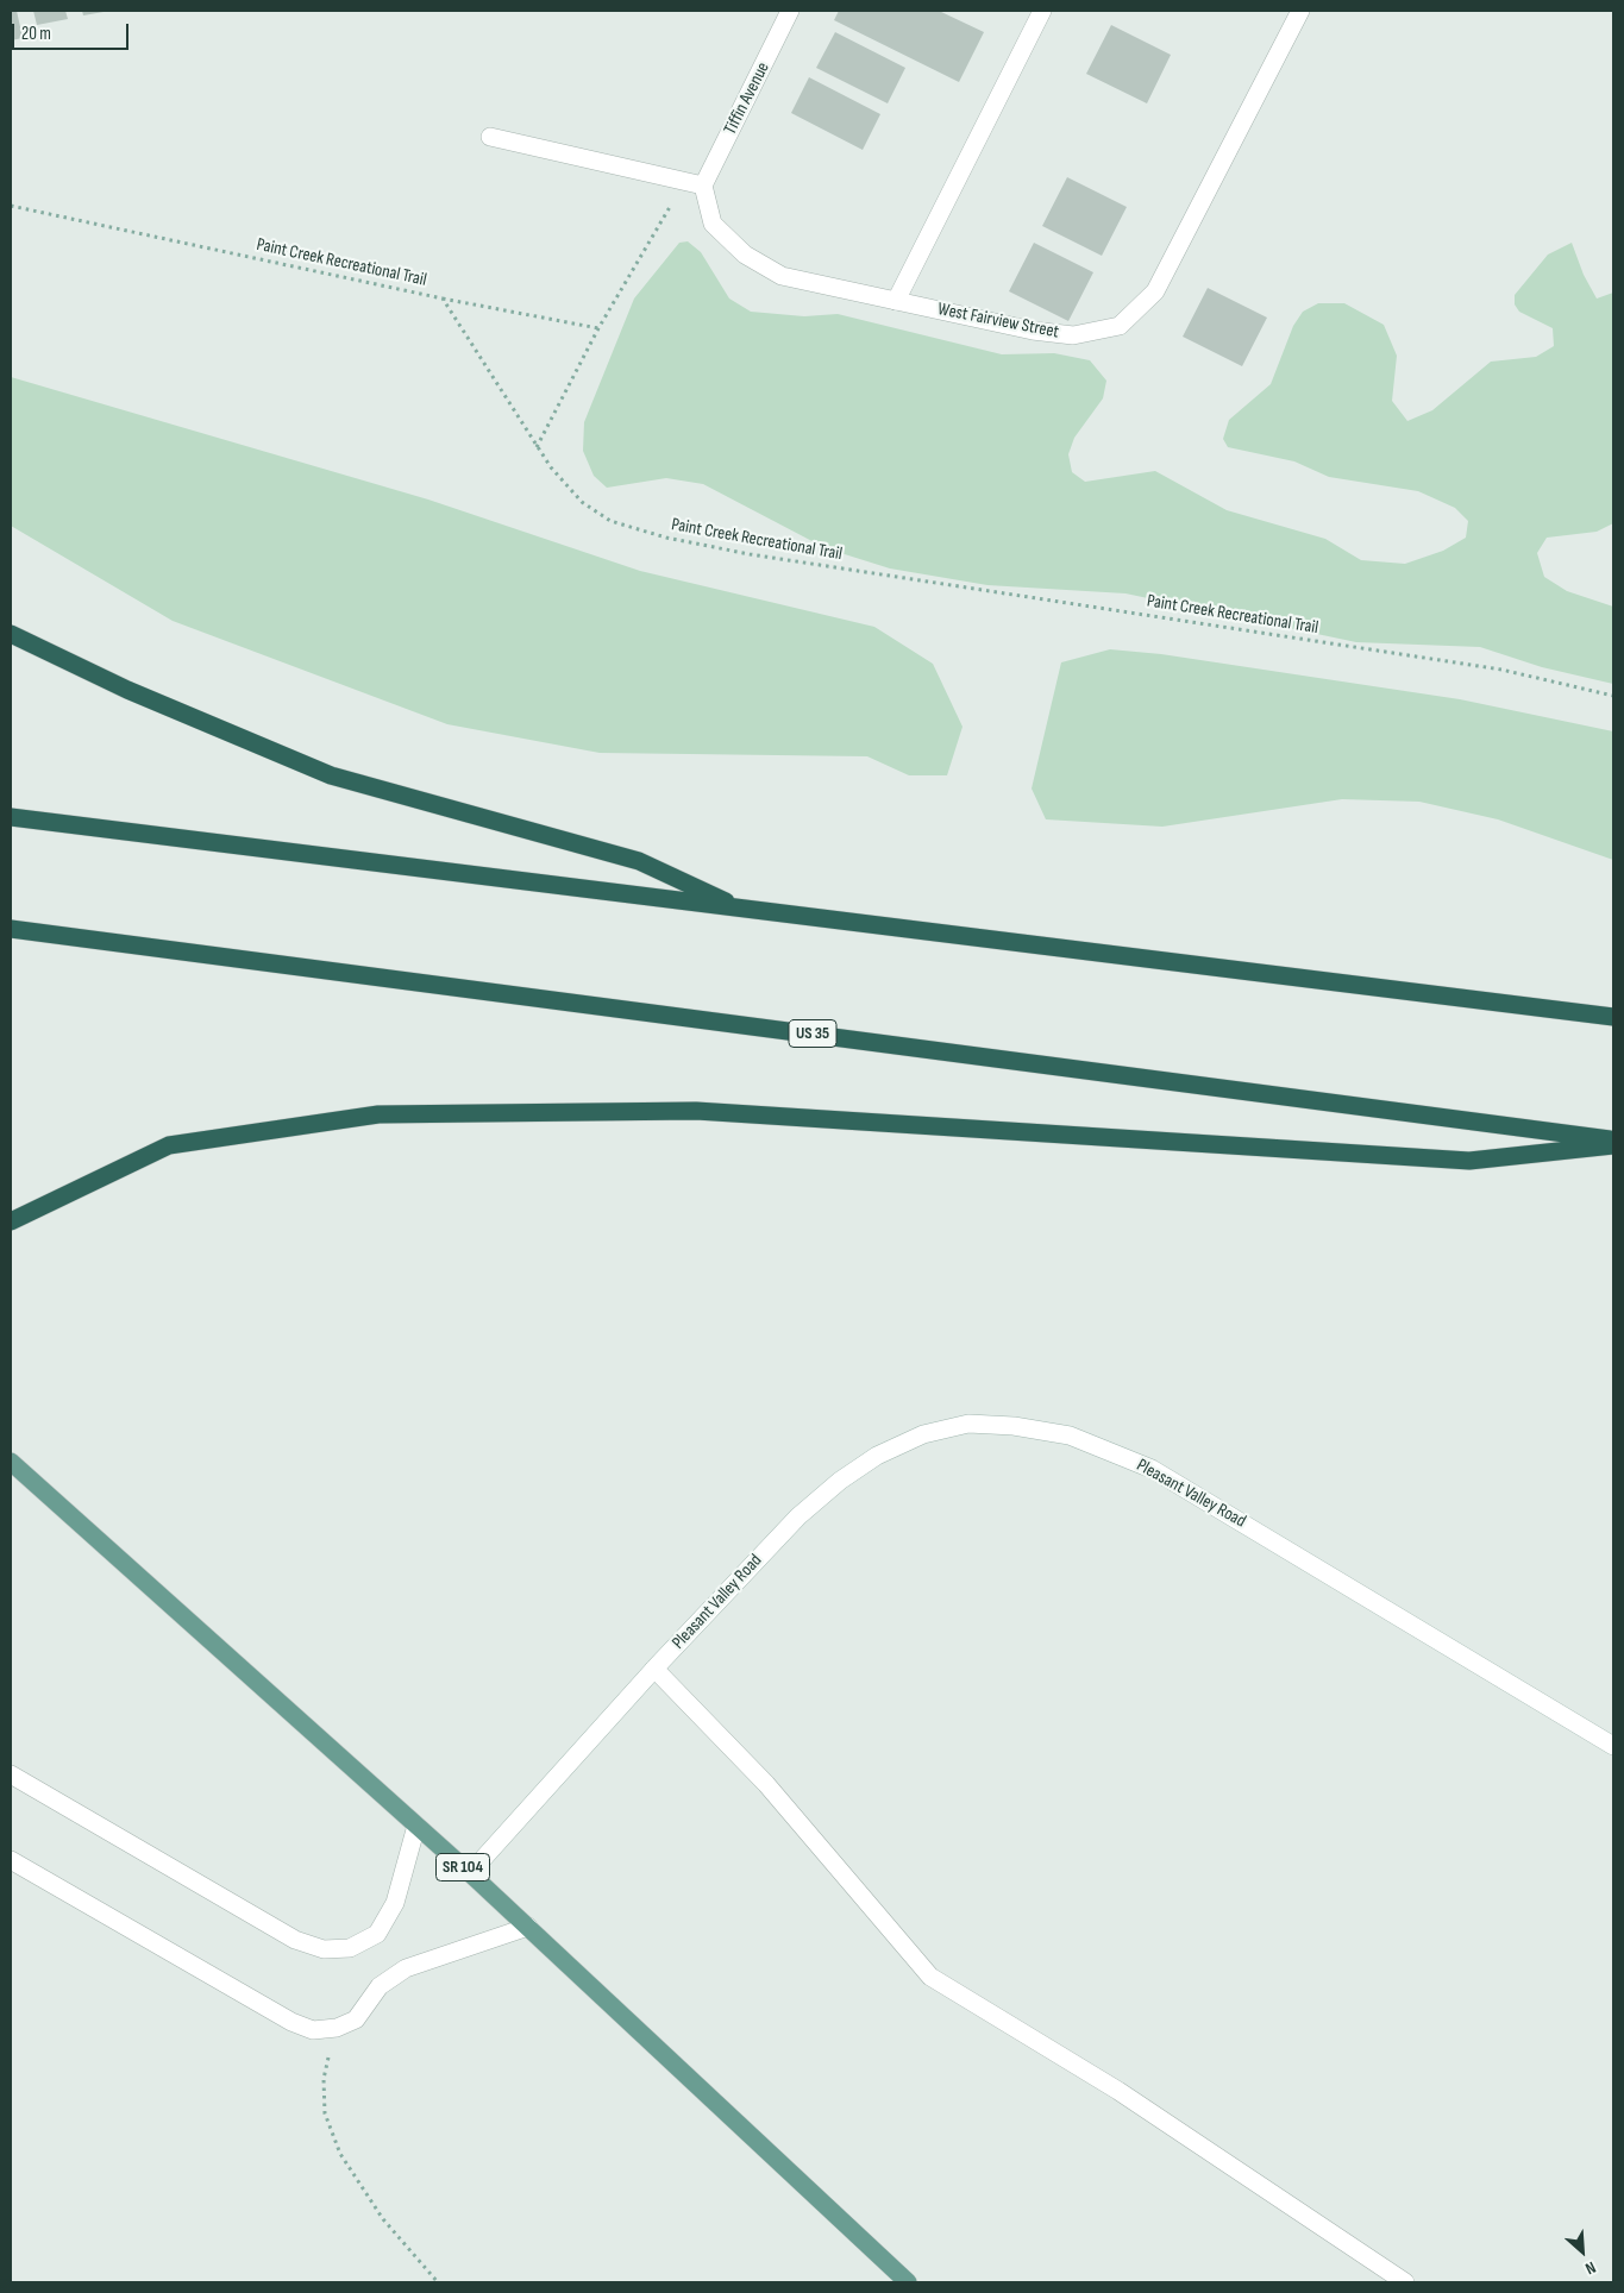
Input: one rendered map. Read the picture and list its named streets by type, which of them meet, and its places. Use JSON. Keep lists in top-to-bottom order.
{
  "streets": {
    "highway": ["US 35"],
    "main road": ["SR 104"],
    "street": ["Tiffin Avenue", "West Fairview Street", "Pleasant Valley Road"],
    "path": ["Paint Creek Recreational Trail"]
  },
  "crossings": [
    ["Tiffin Avenue", "West Fairview Street"],
    ["Pleasant Valley Road", "SR 104"]
  ],
  "scale_bar": "20 m",
  "north": "bottom right"
}
